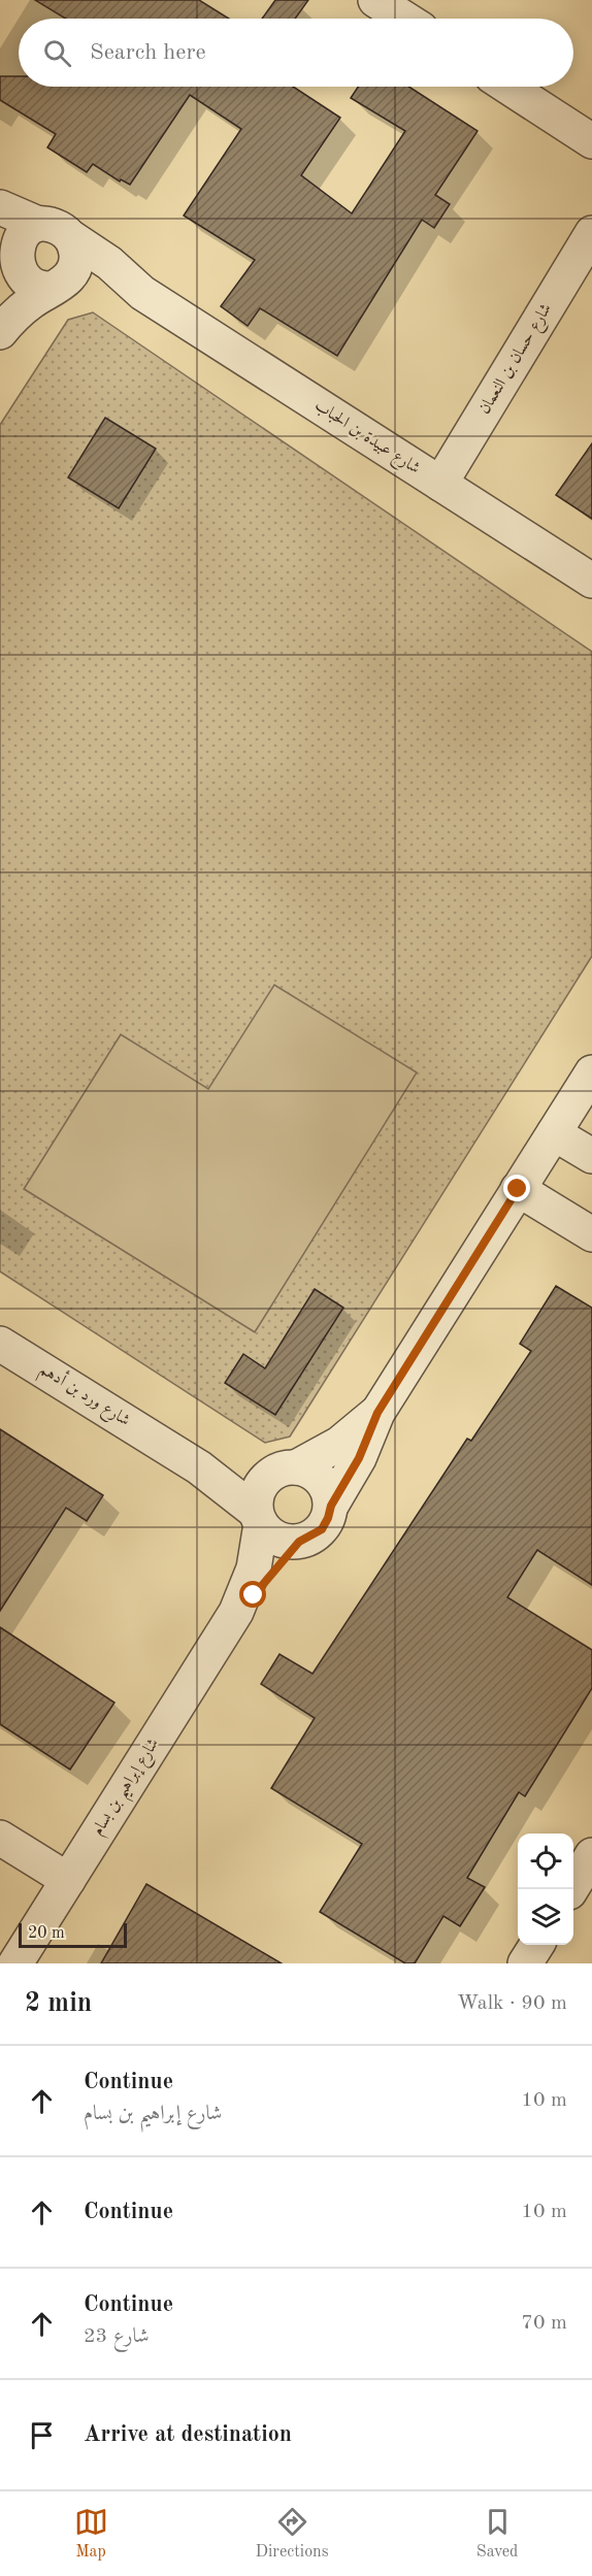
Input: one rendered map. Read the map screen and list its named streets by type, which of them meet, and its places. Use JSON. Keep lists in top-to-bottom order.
{
  "streets": {
    "street": [
      "شارع حسان بن النعمان",
      "شارع عبيدة بن الحباب",
      "شارع ورد بن أدهم",
      "شارع إبراهيم بن بسام"
    ]
  },
  "crossings": [
    ["شارع حسان بن النعمان", "شارع عبيدة بن الحباب"],
    ["شارع ورد بن أدهم", "شارع إبراهيم بن بسام"]
  ],
  "scale_bar": "20 m",
  "page": {
    "search": "Search here",
    "scale": "20 m",
    "heading": ["2 min", "Walk · 90 m"],
    "list": [
      ["Continue", "شارع إبراهيم بن بسام", "10 m"],
      ["Continue", "10 m"],
      ["Continue", "شارع 23", "70 m"],
      "Arrive at destination"
    ],
    "nav": ["Map", "Directions", "Saved"]
  }
}
